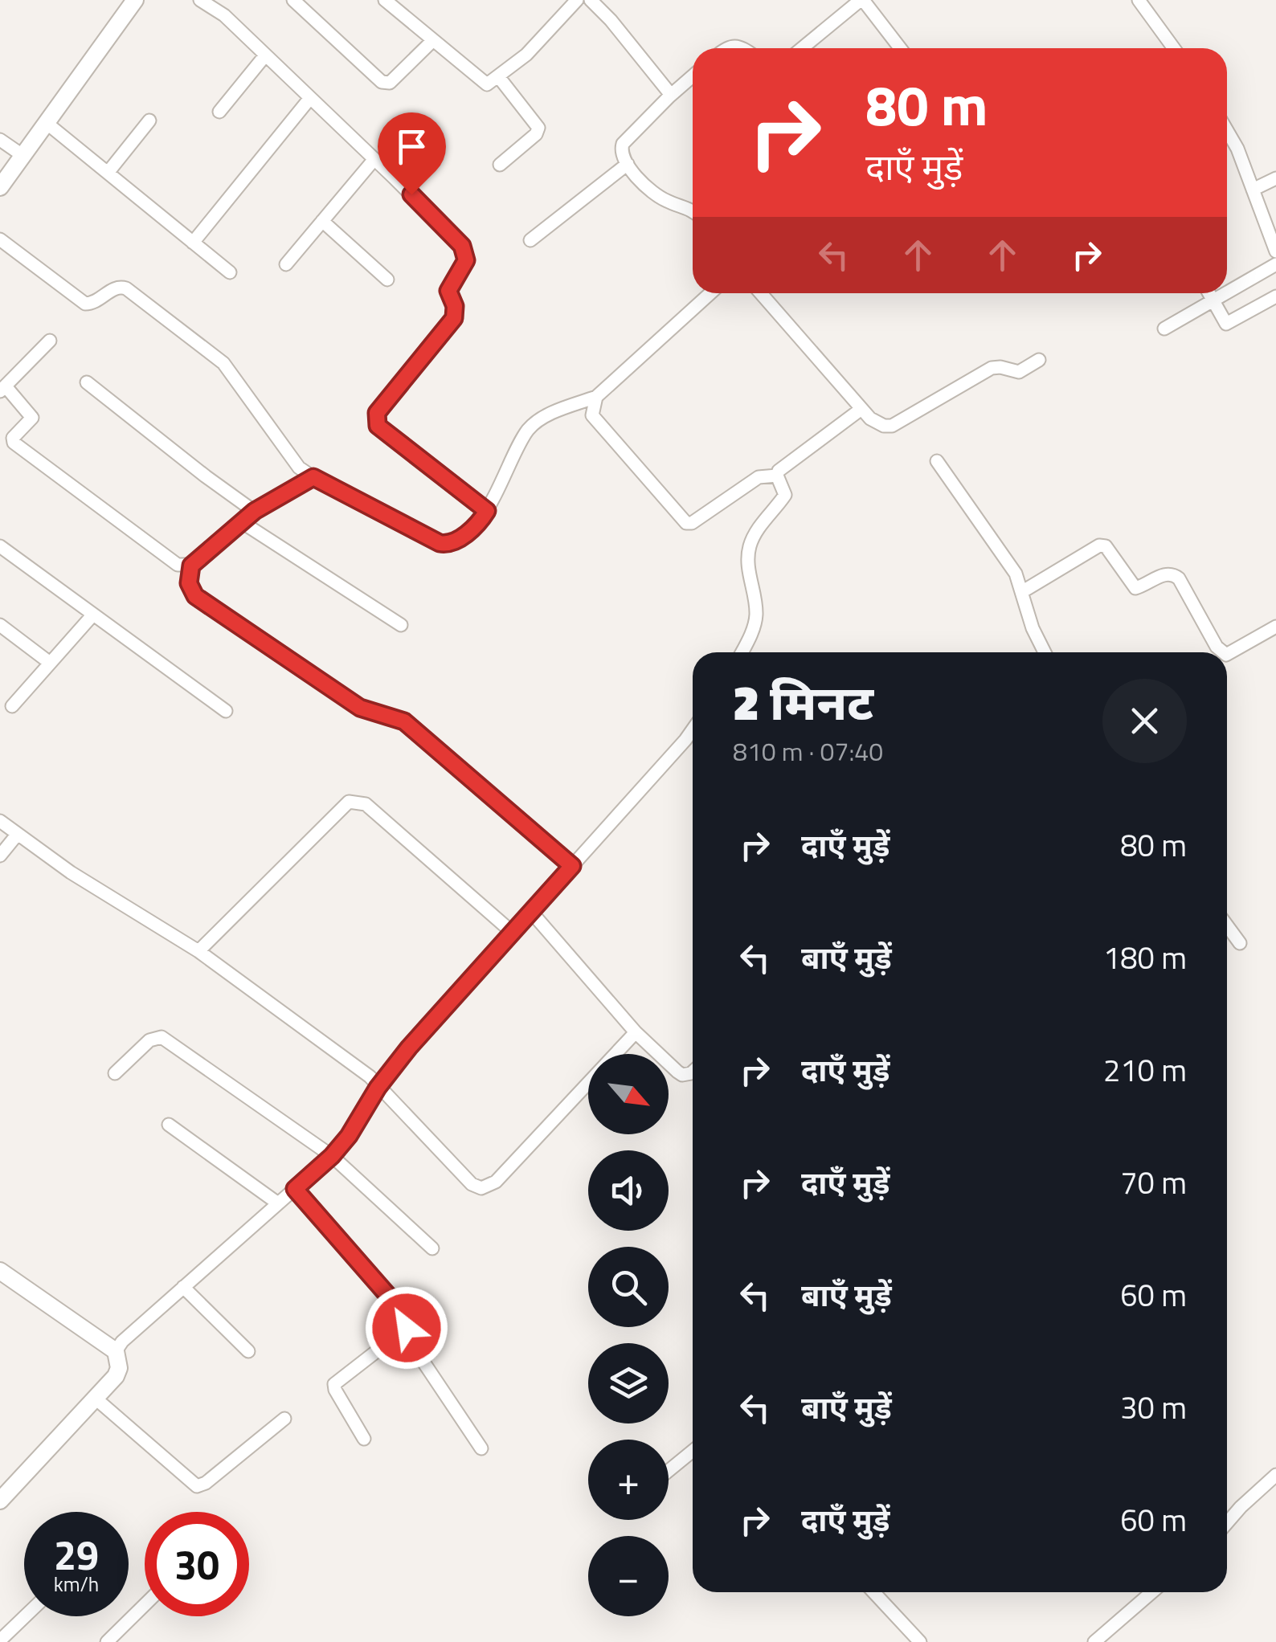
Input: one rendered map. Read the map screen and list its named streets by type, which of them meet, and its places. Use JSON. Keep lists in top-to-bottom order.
{
  "north": "bottom right",
  "page": {
    "turn": ["80 m", "दाएँ मुड़ें"],
    "heading": ["2 मिनट", "810 m · 07:40"],
    "list": [
      {
        "name": "दाएँ मुड़ें",
        "value": "80 m"
      },
      {
        "name": "बाएँ मुड़ें",
        "value": "180 m"
      },
      {
        "name": "दाएँ मुड़ें",
        "value": "210 m"
      },
      {
        "name": "दाएँ मुड़ें",
        "value": "70 m"
      },
      {
        "name": "बाएँ मुड़ें",
        "value": "60 m"
      },
      {
        "name": "बाएँ मुड़ें",
        "value": "30 m"
      },
      {
        "name": "दाएँ मुड़ें",
        "value": "60 m"
      }
    ],
    "map_buttons": ["+", "−"],
    "speed": "29 km/h",
    "limit": "30"
  }
}
